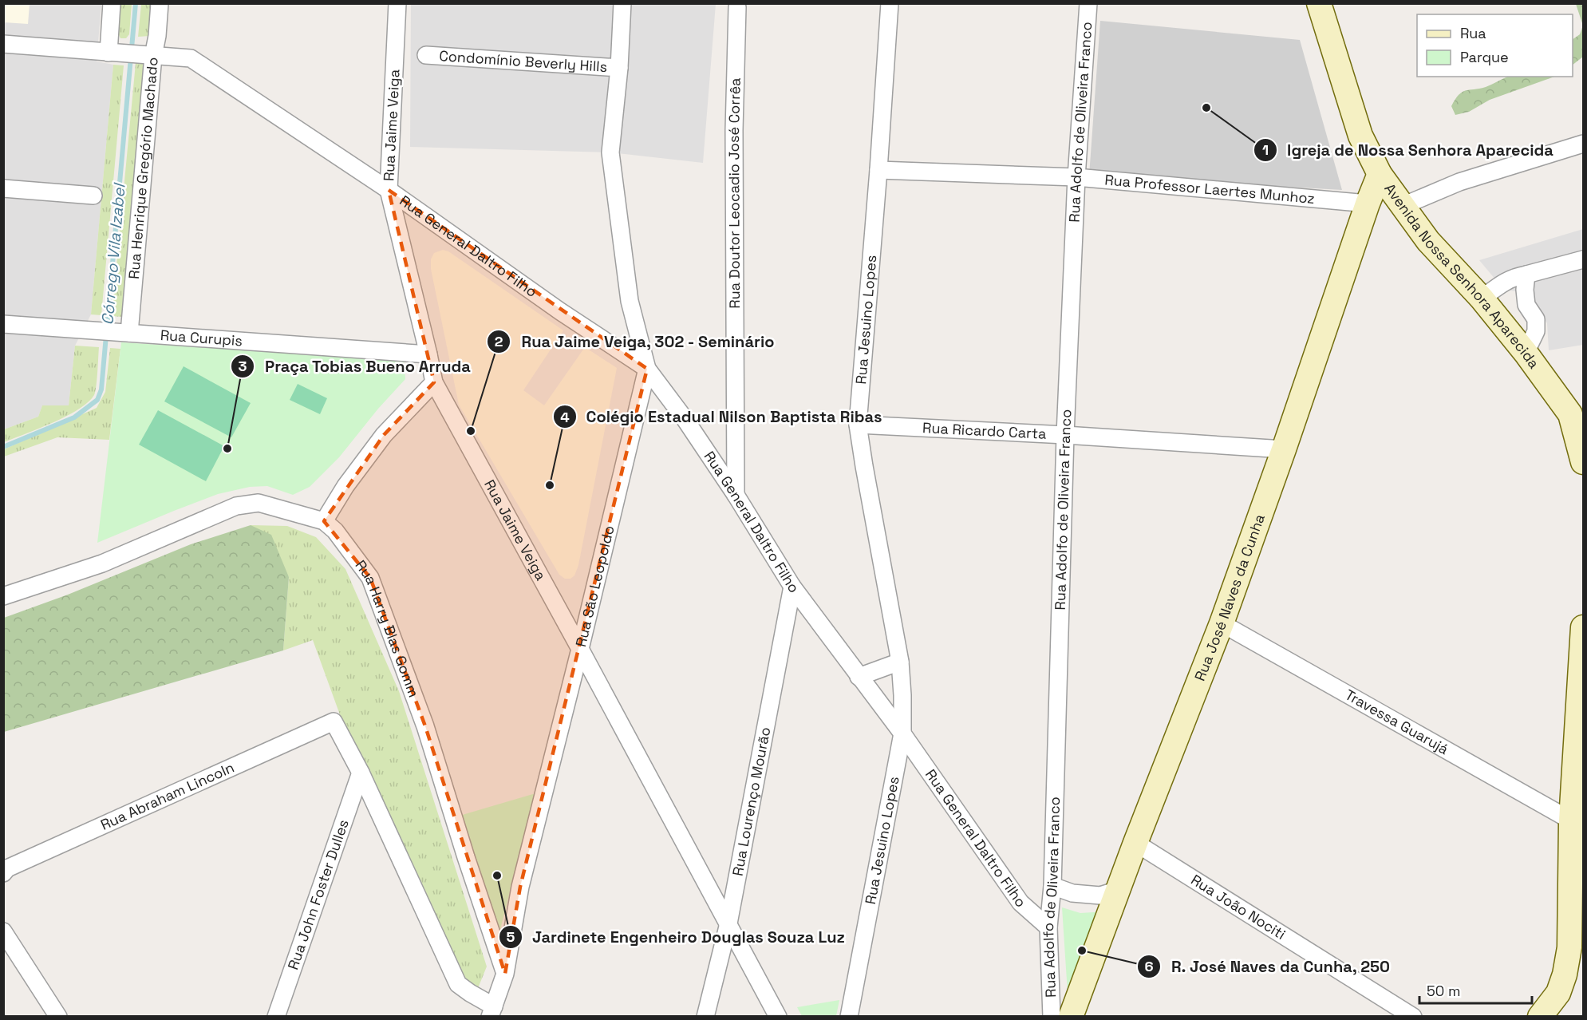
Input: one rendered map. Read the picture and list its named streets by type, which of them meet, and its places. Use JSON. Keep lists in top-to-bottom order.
{
  "streets": {
    "main road": ["Avenida Nossa Senhora Aparecida", "Rua José Naves da Cunha"],
    "street": [
      "Condomínio Beverly Hills",
      "Rua Adolfo de Oliveira Franco",
      "Rua Jaime Veiga",
      "Rua Henrique Gregório Machado",
      "Rua Professor Laertes Munhoz",
      "Rua Doutor Leocadio José Corrêa",
      "Rua General Daltro Filho",
      "Rua Jesuino Lopes",
      "Rua Curupis",
      "Rua Ricardo Carta",
      "Rua São Leopoldo",
      "Rua Harry Blas Gomm",
      "Travessa Guarujá",
      "Rua Abraham Lincoln",
      "Rua Lourenço Mourão",
      "Rua John Foster Dulles",
      "Rua João Nociti"
    ]
  },
  "crossings": [
    ["Condomínio Beverly Hills", "Rua São Leopoldo"],
    ["Rua Adolfo de Oliveira Franco", "Rua Professor Laertes Munhoz"],
    ["Rua Adolfo de Oliveira Franco", "Rua General Daltro Filho"],
    ["Rua Adolfo de Oliveira Franco", "Rua Ricardo Carta"],
    ["Rua Jaime Veiga", "Rua General Daltro Filho"],
    ["Rua Jaime Veiga", "Rua Curupis"],
    ["Rua Jaime Veiga", "Rua São Leopoldo"],
    ["Rua Jaime Veiga", "Rua Lourenço Mourão"],
    ["Rua Henrique Gregório Machado", "Rua General Daltro Filho"],
    ["Rua Henrique Gregório Machado", "Rua Curupis"],
    ["Rua Professor Laertes Munhoz", "Rua Jesuino Lopes"],
    ["Rua Professor Laertes Munhoz", "Rua José Naves da Cunha"],
    ["Rua Doutor Leocadio José Corrêa", "Rua General Daltro Filho"],
    ["Rua General Daltro Filho", "Rua Jesuino Lopes"],
    ["Rua General Daltro Filho", "Rua São Leopoldo"],
    ["Rua General Daltro Filho", "Rua Lourenço Mourão"],
    ["Avenida Nossa Senhora Aparecida", "Rua José Naves da Cunha"],
    ["Rua Jesuino Lopes", "Rua Ricardo Carta"],
    ["Rua Ricardo Carta", "Rua José Naves da Cunha"],
    ["Rua São Leopoldo", "Rua Harry Blas Gomm"],
    ["Rua José Naves da Cunha", "Travessa Guarujá"],
    ["Rua José Naves da Cunha", "Rua João Nociti"],
    ["Rua Abraham Lincoln", "Rua John Foster Dulles"]
  ],
  "water": ["Córrego Vila Izabel"],
  "places": [
    "Igreja de Nossa Senhora Aparecida",
    "Rua Jaime Veiga, 302 - Seminário",
    "Praça Tobias Bueno Arruda",
    "Colégio Estadual Nilson Baptista Ribas",
    "Jardinete Engenheiro Douglas Souza Luz",
    "R. José Naves da Cunha, 250"
  ],
  "legend": ["Rua", "Parque"],
  "scale_bar": "50 m"
}
